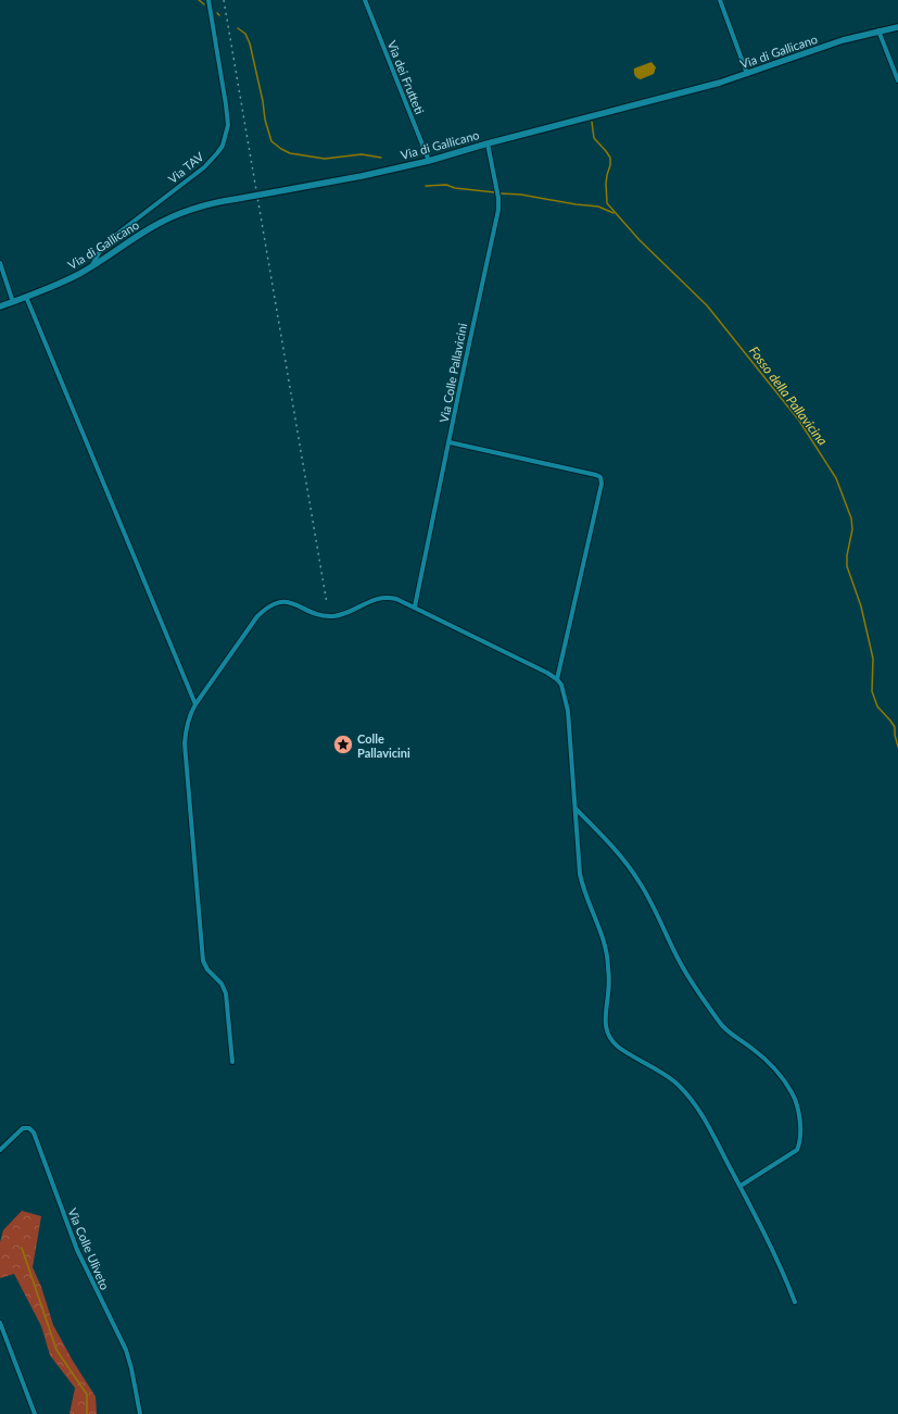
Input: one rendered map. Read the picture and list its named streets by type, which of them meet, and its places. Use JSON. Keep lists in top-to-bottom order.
{
  "streets": {
    "street": [
      "Via di Gallicano",
      "Via dei Frutteti",
      "Via TAV",
      "Via Colle Pallavicini",
      "Via Colle Uliveto"
    ]
  },
  "crossings": [
    ["Via di Gallicano", "Via dei Frutteti"],
    ["Via di Gallicano", "Via TAV"],
    ["Via di Gallicano", "Via Colle Pallavicini"]
  ],
  "water": ["Fosso della Pallavicina"],
  "places": {
    "place": ["Colle Pallavicini"]
  }
}
